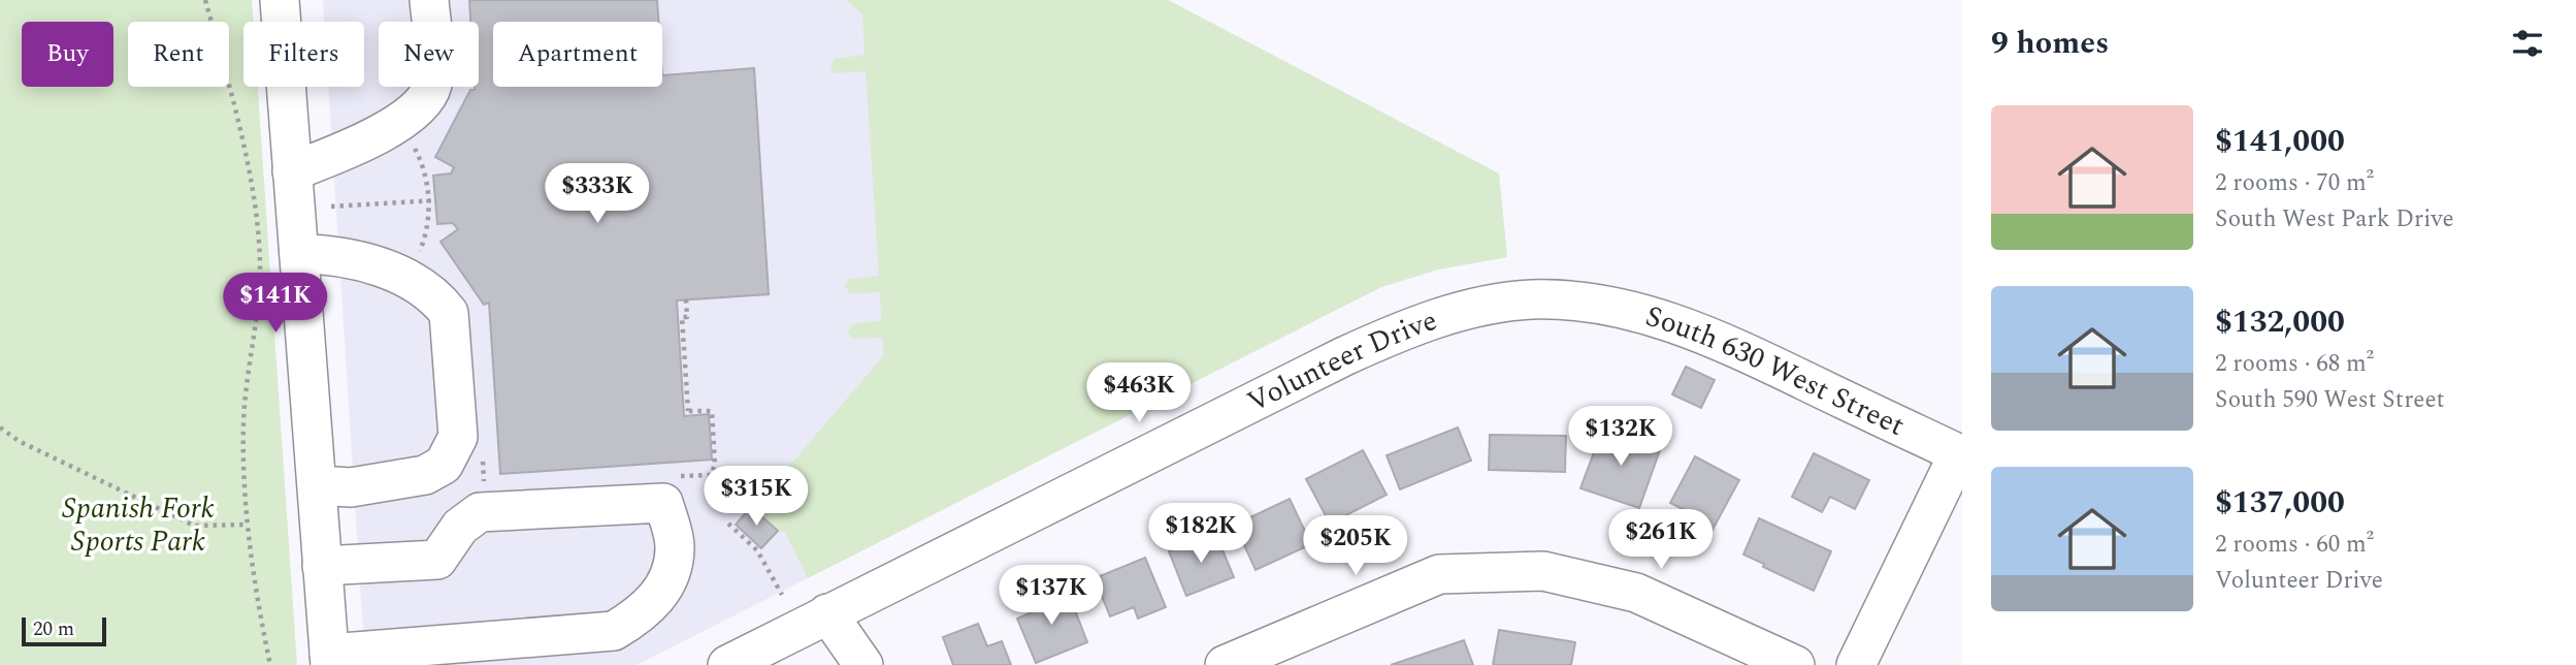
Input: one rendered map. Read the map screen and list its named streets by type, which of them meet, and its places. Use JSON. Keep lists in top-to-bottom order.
{
  "streets": {
    "street": ["Volunteer Drive", "South 630 West Street"]
  },
  "crossings": [
    ["Volunteer Drive", "South 630 West Street"]
  ],
  "parks": ["Spanish Fork Sports Park"],
  "scale_bar": "20 m",
  "page": {
    "heading": "9 homes",
    "chip": [
      "Buy",
      "Rent",
      "Filters",
      "New",
      "Apartment"
    ],
    "list": [
      {
        "name": "$141,000",
        "note": "2 rooms · 70 m² · South West Park Drive"
      },
      {
        "name": "$132,000",
        "note": "2 rooms · 68 m² · South 590 West Street"
      },
      {
        "name": "$137,000",
        "note": "2 rooms · 60 m² · Volunteer Drive"
      }
    ],
    "price": [
      "$333K",
      "$141K",
      "$463K",
      "$132K",
      "$315K",
      "$182K",
      "$261K",
      "$205K",
      "$137K"
    ],
    "scale": "20 m"
  }
}
